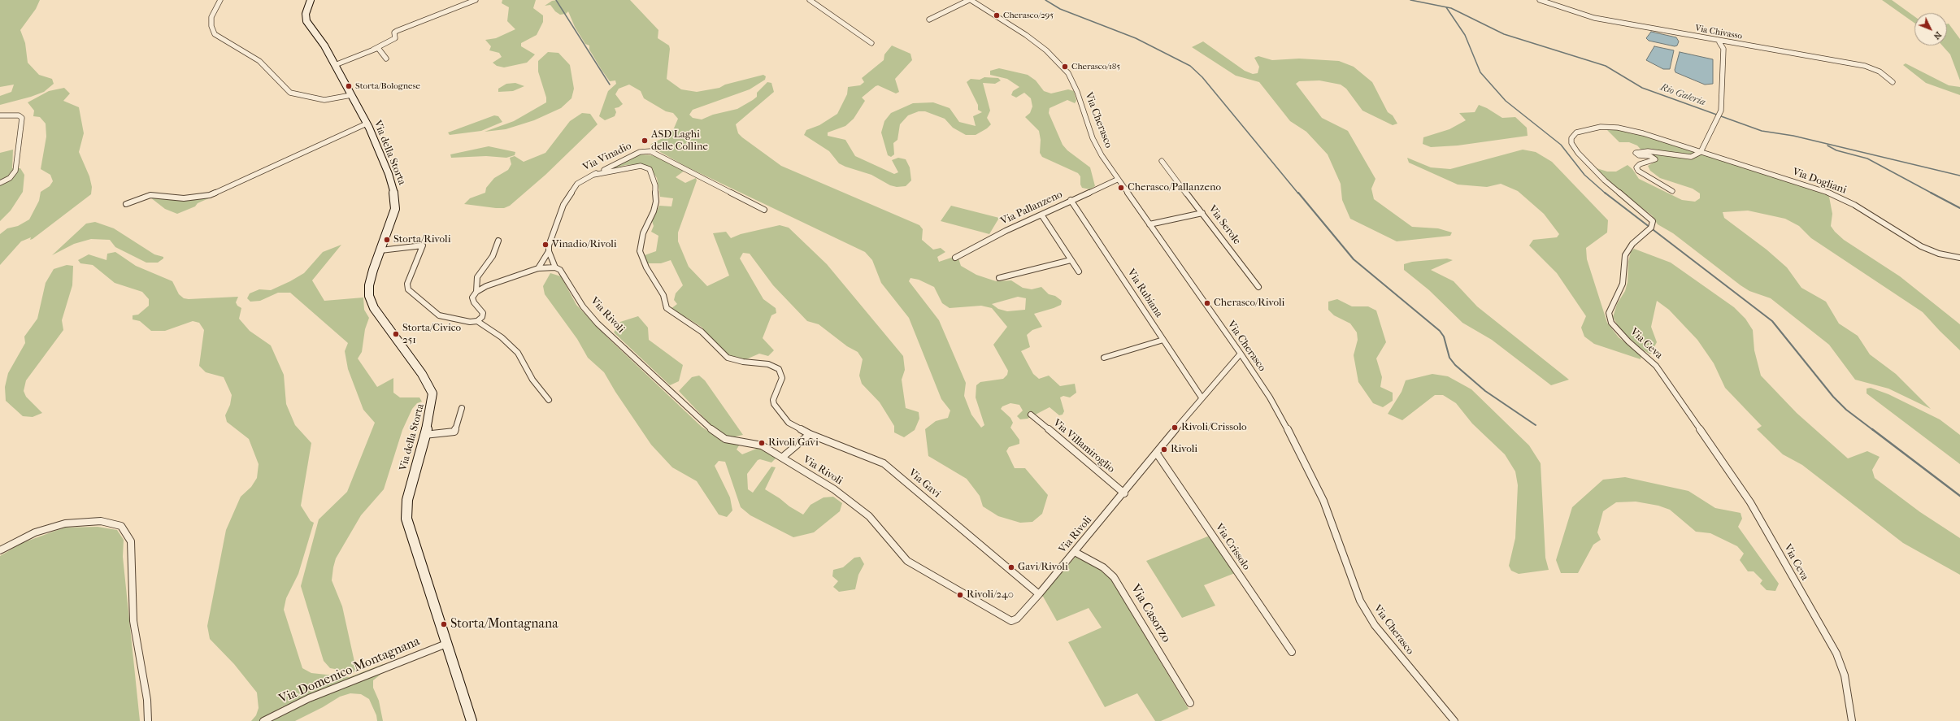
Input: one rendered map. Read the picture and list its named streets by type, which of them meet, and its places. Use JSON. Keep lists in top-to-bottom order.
{
  "streets": {
    "main road": ["Via della Storta"],
    "street": [
      "Via Chivasso",
      "Via Cherasco",
      "Via Vinadio",
      "Via Dogliani",
      "Via Pallanzeno",
      "Via Serole",
      "Via Rubiana",
      "Via Rivoli",
      "Via Ceva",
      "Via Villamiroglio",
      "Via Gavi",
      "Via Crissolo",
      "Via Casorzo",
      "Via Domenico Montagnana"
    ]
  },
  "crossings": [
    ["Via Cherasco", "Via Pallanzeno"],
    ["Via Cherasco", "Via Rivoli"],
    ["Via della Storta", "Via Domenico Montagnana"],
    ["Via Vinadio", "Via Gavi"],
    ["Via Dogliani", "Via Ceva"],
    ["Via Pallanzeno", "Via Rubiana"],
    ["Via Rubiana", "Via Rivoli"],
    ["Via Rivoli", "Via Villamiroglio"],
    ["Via Rivoli", "Via Gavi"],
    ["Via Rivoli", "Via Crissolo"],
    ["Via Rivoli", "Via Casorzo"]
  ],
  "water": ["Rio Galeria"],
  "places": [
    "Cherasco/295",
    "Cherasco/185",
    "Storta/Bolognese",
    "ASD Laghi delle Colline",
    "Cherasco/Pallanzeno",
    "Storta/Rivoli",
    "Vinadio/Rivoli",
    "Cherasco/Rivoli",
    "Storta/Civico 251",
    "Rivoli/Crissolo",
    "Rivoli/Gavi",
    "Rivoli",
    "Gavi/Rivoli",
    "Rivoli/240",
    "Storta/Montagnana"
  ],
  "north": "bottom right"
}
